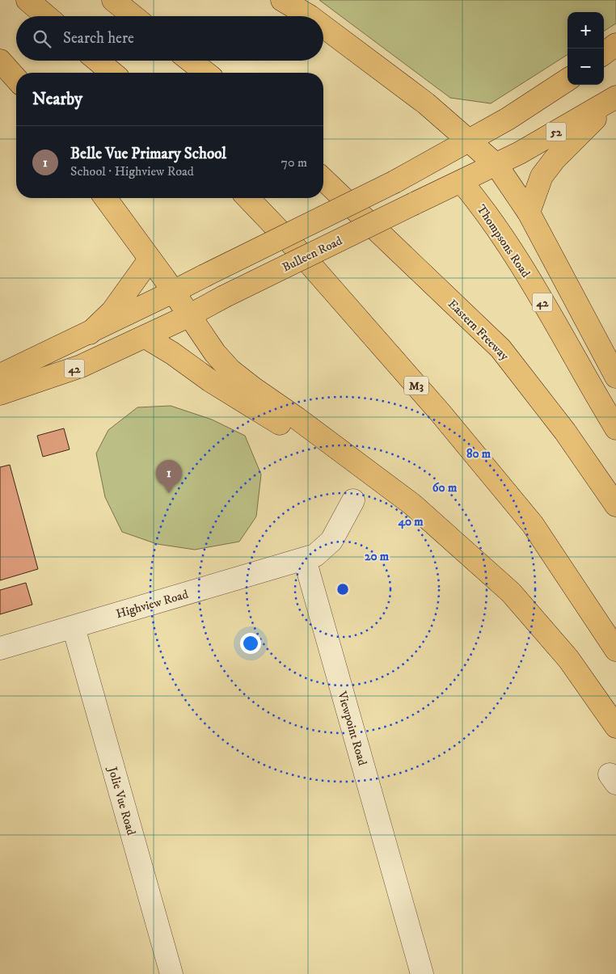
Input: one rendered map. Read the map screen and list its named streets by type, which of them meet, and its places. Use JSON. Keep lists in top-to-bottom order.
{
  "streets": {
    "main road": [
      "52",
      "Thompsons Road",
      "Bulleen Road",
      "42",
      "Eastern Freeway",
      "M3"
    ],
    "street": ["Highview Road", "Viewpoint Road", "Jolie Vue Road"]
  },
  "crossings": [
    ["Thompsons Road", "Bulleen Road"],
    ["Bulleen Road", "42"],
    ["Highview Road", "Viewpoint Road"],
    ["Highview Road", "Jolie Vue Road"]
  ],
  "page": {
    "map_buttons": ["+", "−"],
    "search": "Search here",
    "heading": "Nearby",
    "list": [
      {
        "mark": "1",
        "name": "Belle Vue Primary School",
        "note": "School · Highview Road",
        "value": "70 m"
      }
    ],
    "pins": "1"
  },
  "rings": [
    "80 m",
    "60 m",
    "40 m",
    "20 m"
  ]
}
